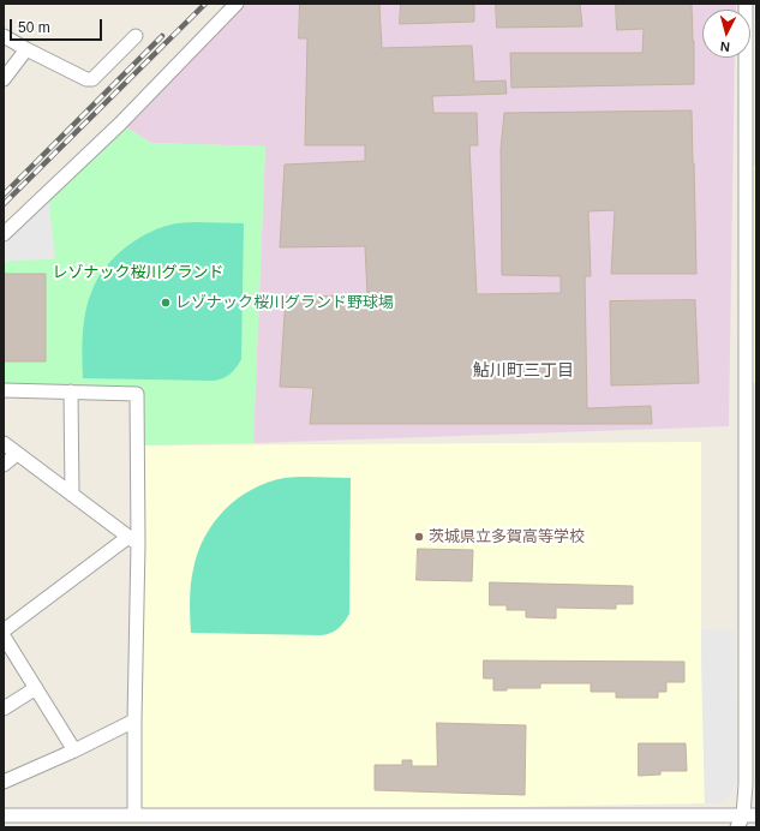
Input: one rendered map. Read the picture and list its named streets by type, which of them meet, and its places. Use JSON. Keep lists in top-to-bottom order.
{
  "districts": ["鮎川町三丁目"],
  "parks": ["レゾナック桜川グランド"],
  "places": ["レゾナック桜川グランド野球場", "茨城県立多賀高等学校"],
  "scale_bar": "50 m",
  "north": "bottom"
}
